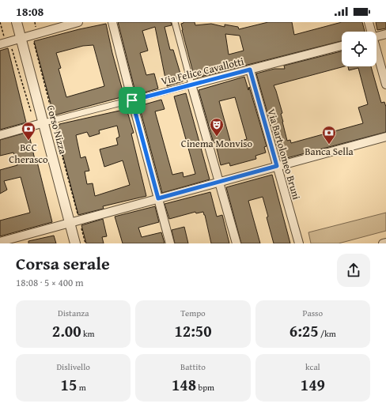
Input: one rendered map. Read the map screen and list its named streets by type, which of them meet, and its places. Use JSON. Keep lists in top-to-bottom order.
{
  "streets": {
    "street": ["Via Felice Cavallotti", "Corso Nizza", "Via Bartolomeo Bruni"]
  },
  "crossings": [
    ["Via Felice Cavallotti", "Corso Nizza"],
    ["Via Felice Cavallotti", "Via Bartolomeo Bruni"]
  ],
  "places": {
    "theatre": ["Cinema Monviso"],
    "bank": ["BCC Cherasco", "Banca Sella"]
  },
  "page": {
    "status": "18:08",
    "heading": ["Corsa serale", "18:08 · 5 × 400 m"],
    "stats": [
      ["Distanza", "2.00 km"],
      ["Tempo", "12:50"],
      ["Passo", "6:25 /km"],
      ["Dislivello", "15 m"],
      ["Battito", "148 bpm"],
      ["kcal", "149"]
    ]
  }
}
